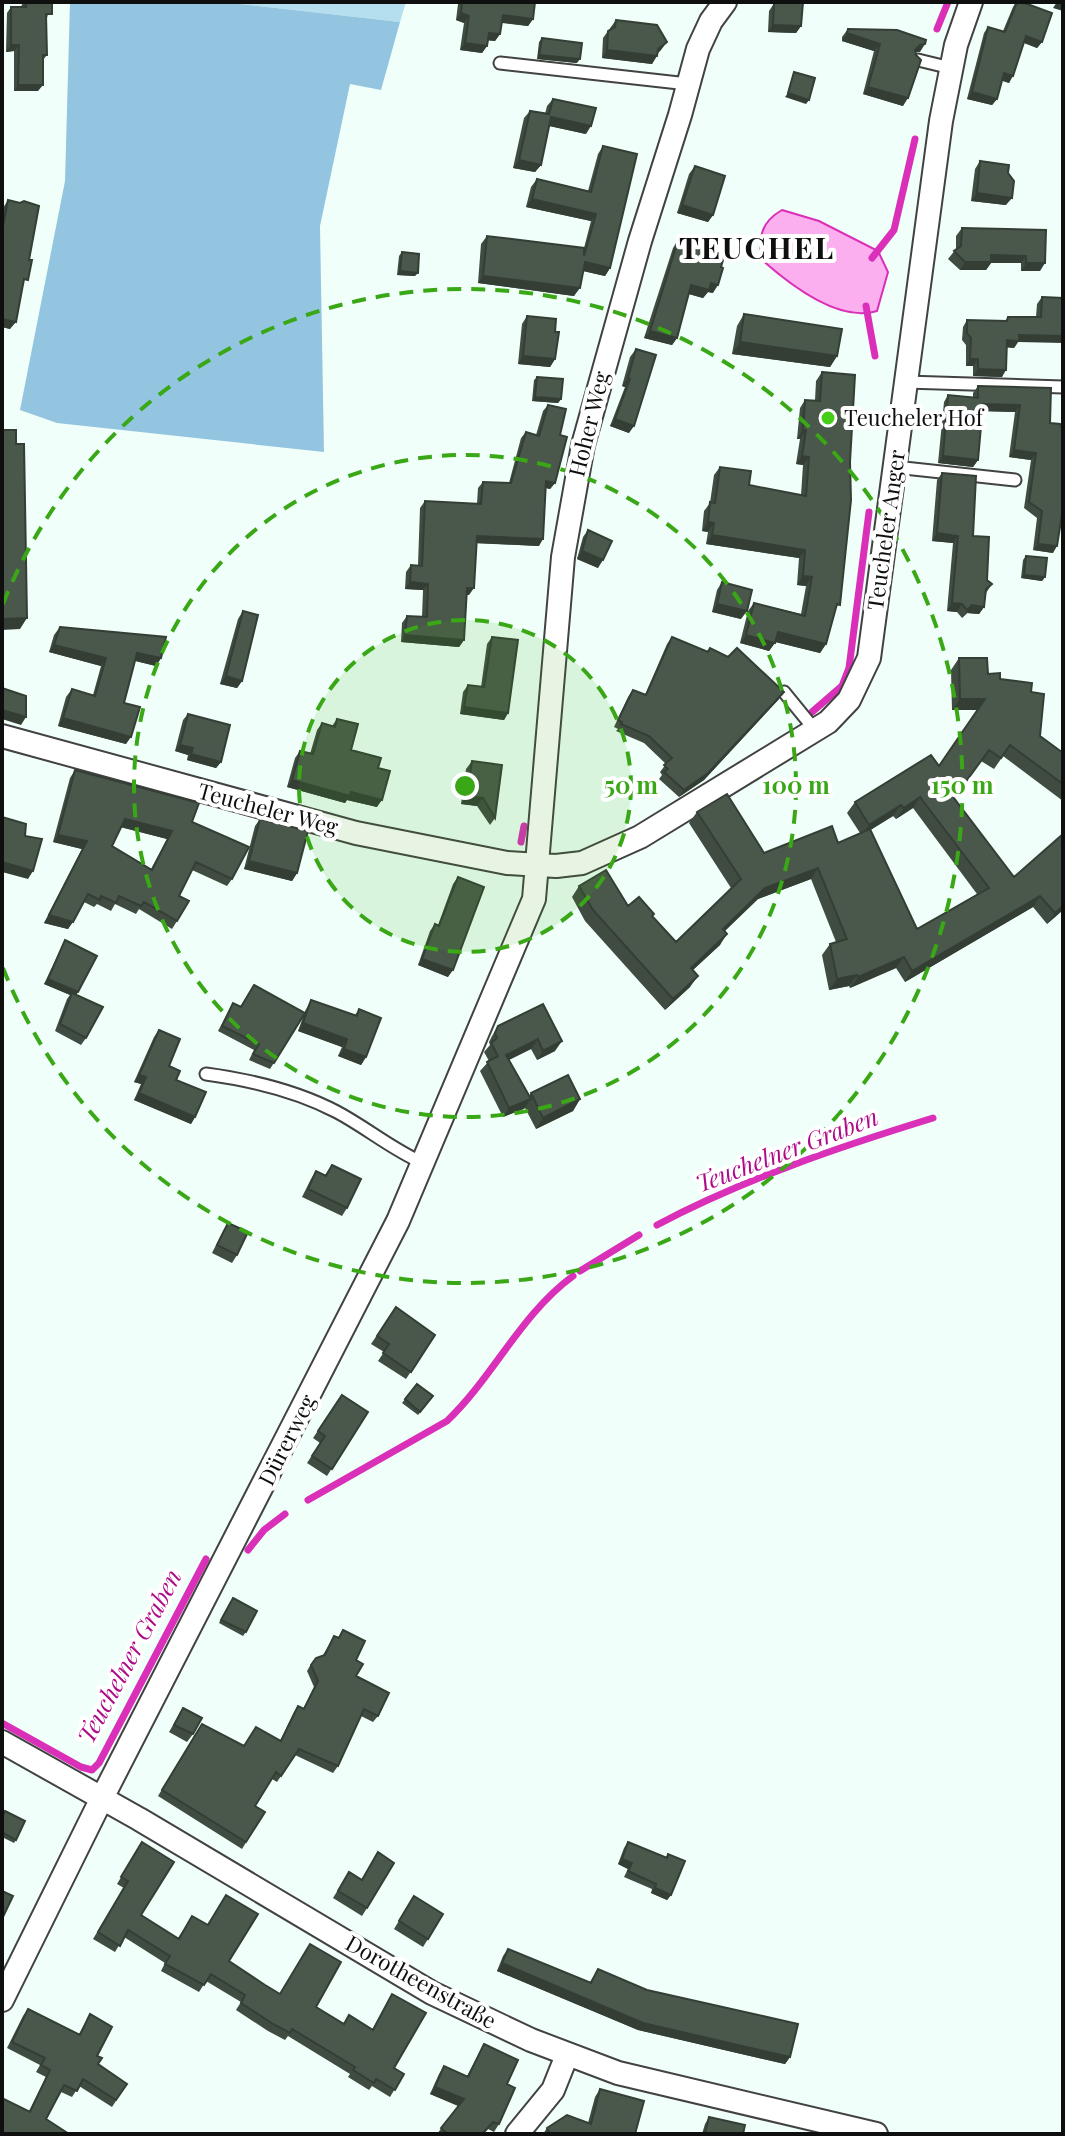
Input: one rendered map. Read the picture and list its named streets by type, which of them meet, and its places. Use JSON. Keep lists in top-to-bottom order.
{
  "streets": {
    "street": [
      "Hoher Weg",
      "Teucheler Anger",
      "Teucheler Weg",
      "Dürerweg",
      "Dorotheenstraße"
    ]
  },
  "crossings": [
    ["Hoher Weg", "Teucheler Anger"],
    ["Hoher Weg", "Teucheler Weg"],
    ["Hoher Weg", "Dürerweg"],
    ["Teucheler Anger", "Teucheler Weg"],
    ["Teucheler Anger", "Dürerweg"],
    ["Teucheler Weg", "Dürerweg"],
    ["Dürerweg", "Dorotheenstraße"]
  ],
  "districts": ["TEUCHEL"],
  "water": ["Teuchelner Graben"],
  "places": ["Teucheler Hof"],
  "rings": ["50 m", "100 m", "150 m"]
}
